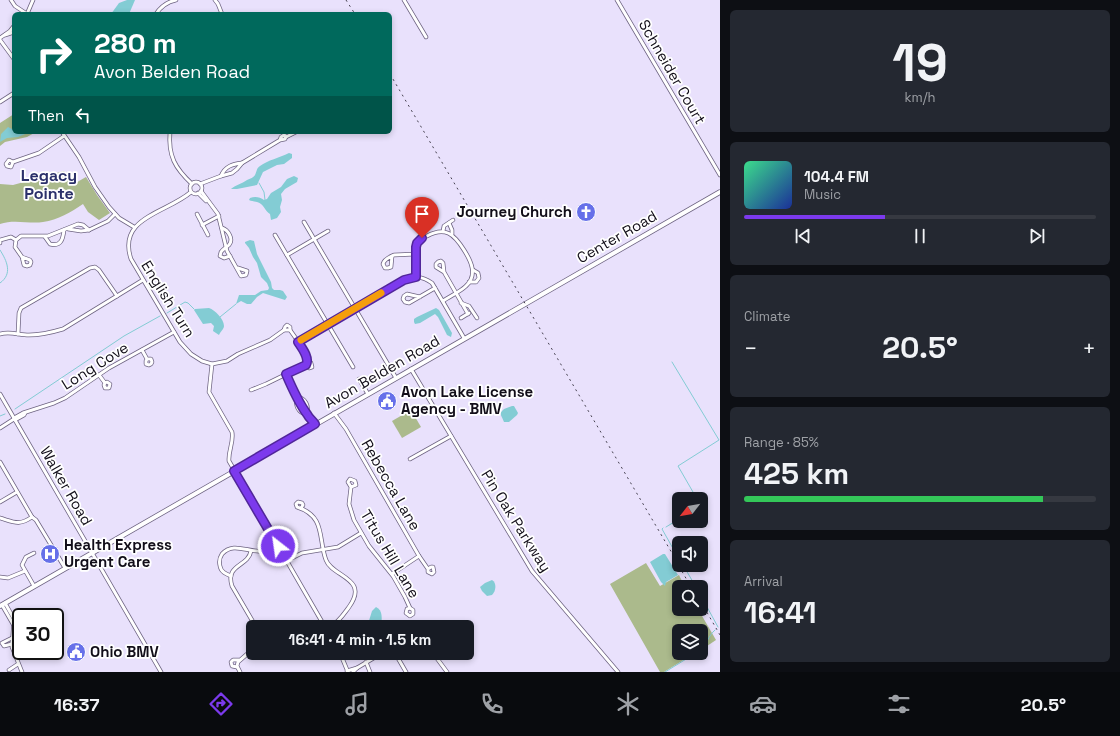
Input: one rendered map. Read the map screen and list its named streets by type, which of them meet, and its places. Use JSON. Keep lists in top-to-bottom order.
{
  "streets": {
    "main road": ["Center Road", "Avon Belden Road"],
    "street": [
      "Schneider Court",
      "English Turn",
      "Long Cove",
      "Rebecca Lane",
      "Walker Road",
      "Pin Oak Parkway",
      "Titus Hill Lane"
    ]
  },
  "crossings": [
    ["Center Road", "Avon Belden Road"],
    ["English Turn", "Long Cove"],
    ["Long Cove", "Walker Road"],
    ["Avon Belden Road", "Rebecca Lane"],
    ["Avon Belden Road", "Walker Road"],
    ["Avon Belden Road", "Pin Oak Parkway"]
  ],
  "districts": ["Legacy Pointe"],
  "places": {
    "church": ["Journey Church"],
    "public building": ["Avon Lake License Agency - BMV", "Ohio BMV"],
    "hospital": ["Health Express Urgent Care"]
  },
  "north": "bottom left",
  "page": {
    "tile": [
      ["19", "km/h"],
      "Climate",
      ["Range · 85%", "425 km"],
      ["Arrival", "16:41"]
    ],
    "turn": ["280 m", "Avon Belden Road"],
    "then": "Then",
    "song": ["104.4 FM", "Music"],
    "heat": ["−", "20.5°", "+"],
    "limit": "30",
    "trip": "16:41 · 4 min · 1.5 km",
    "tabs": ["16:37", "20.5°"]
  }
}
